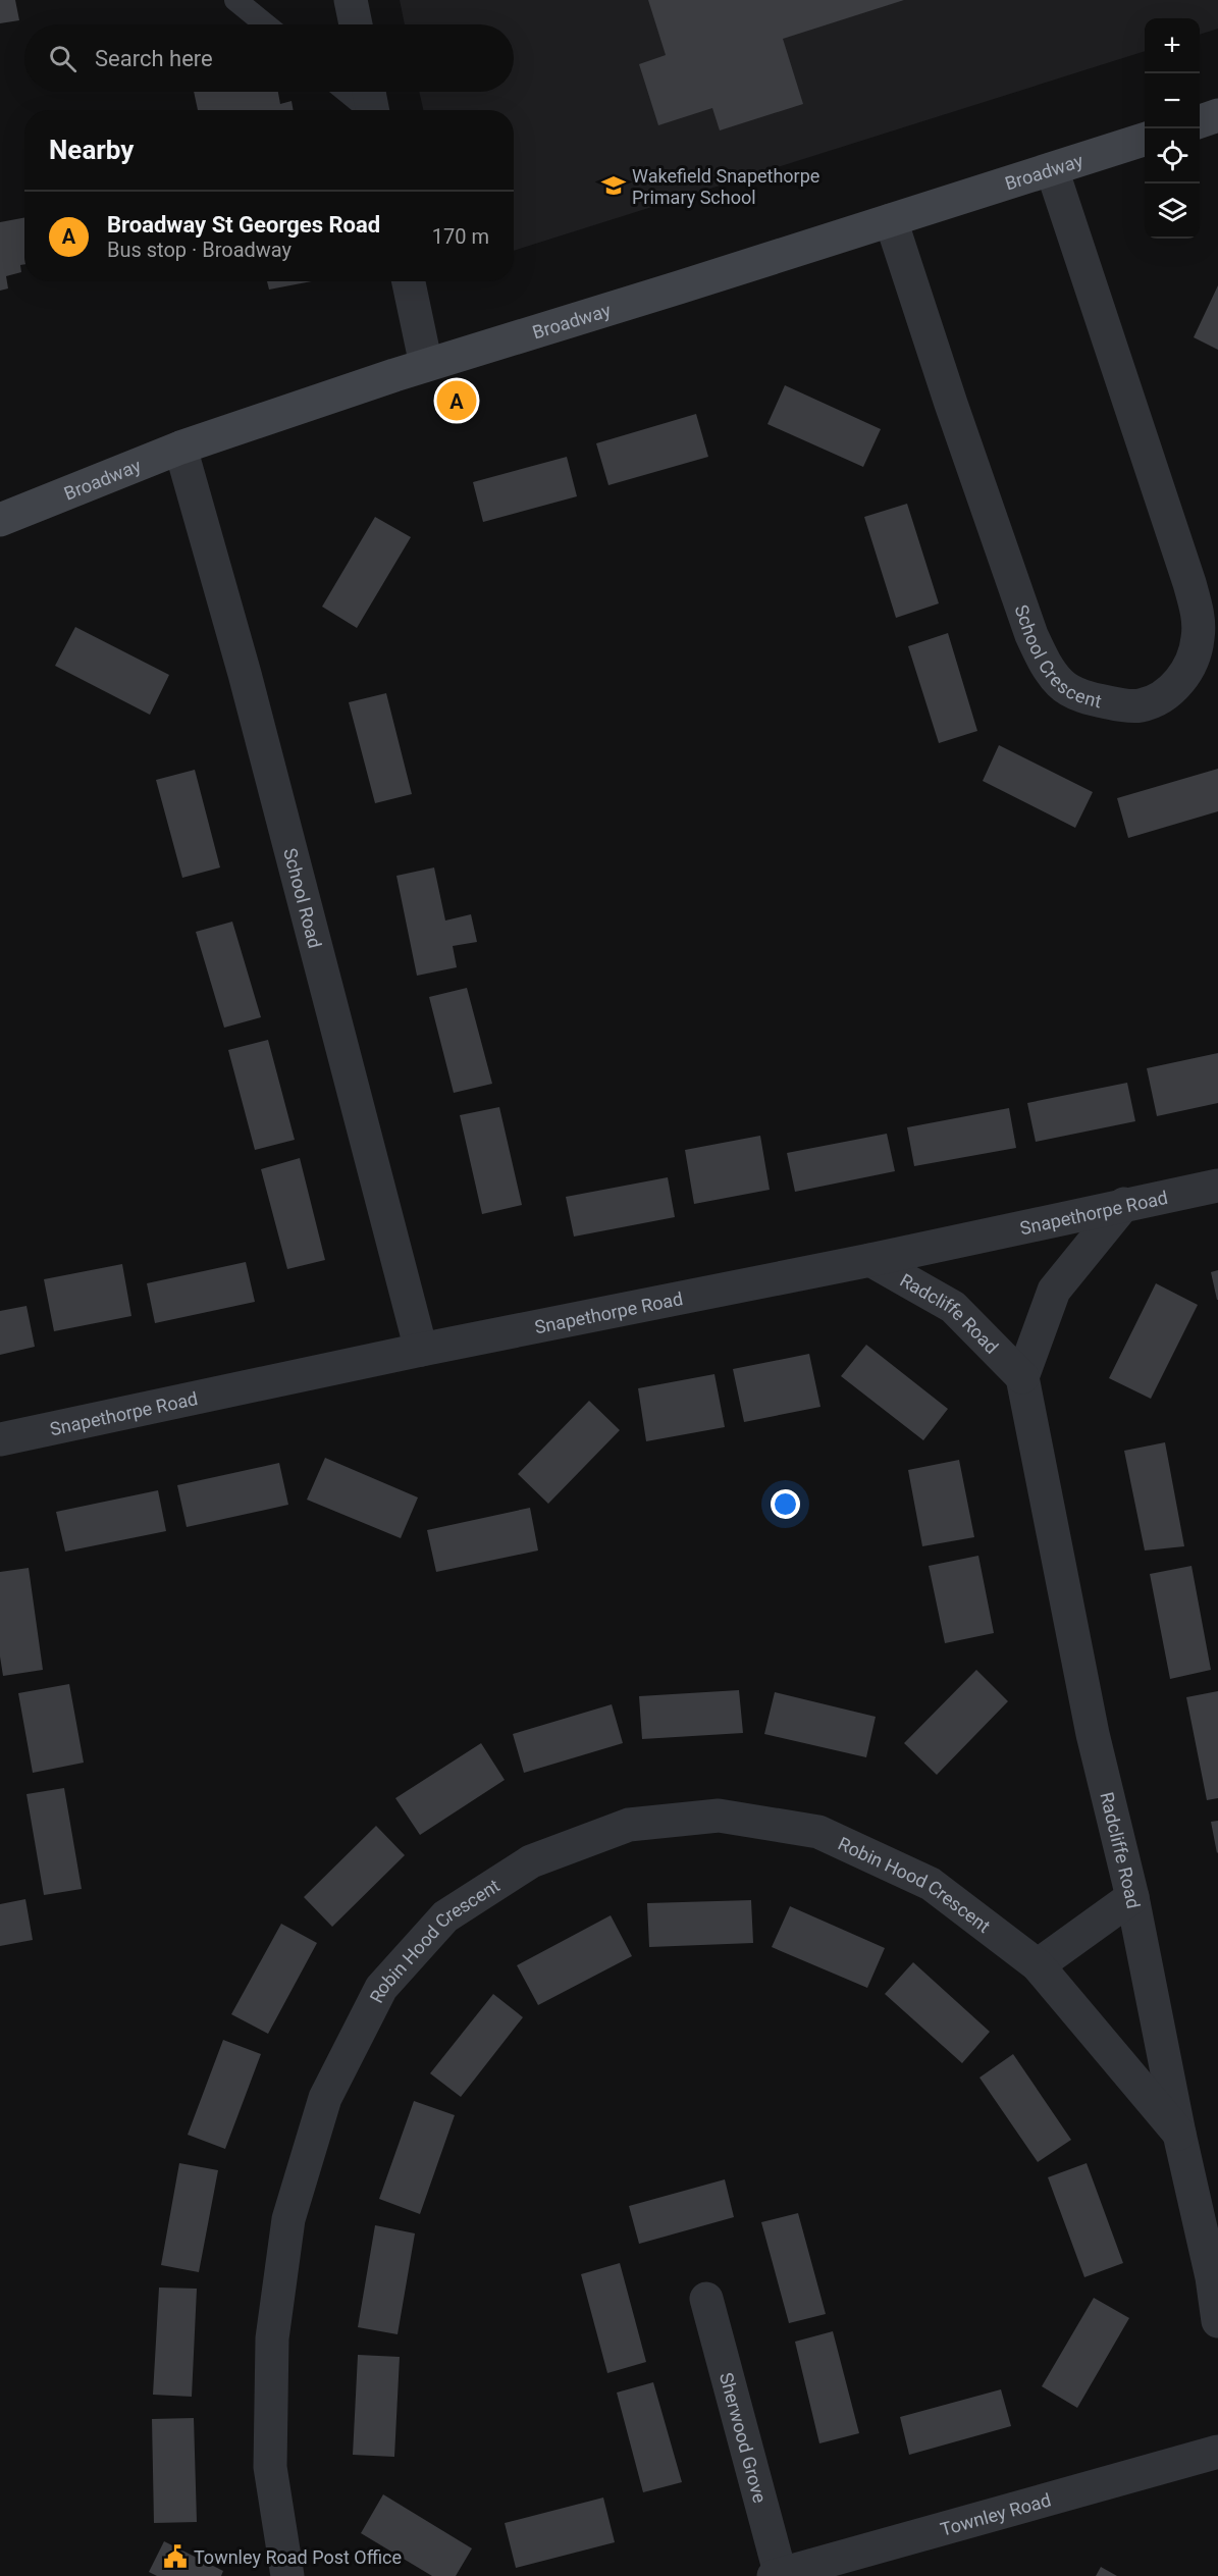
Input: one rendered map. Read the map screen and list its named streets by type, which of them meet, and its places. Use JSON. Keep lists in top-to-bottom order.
{
  "streets": {
    "street": [
      "Broadway",
      "School Crescent",
      "School Road",
      "Snapethorpe Road",
      "Radcliffe Road",
      "Robin Hood Crescent",
      "Sherwood Grove",
      "Townley Road"
    ]
  },
  "crossings": [
    ["Broadway", "School Crescent"],
    ["Broadway", "School Road"],
    ["School Road", "Snapethorpe Road"],
    ["Snapethorpe Road", "Radcliffe Road"],
    ["Radcliffe Road", "Robin Hood Crescent"],
    ["Sherwood Grove", "Townley Road"]
  ],
  "places": {
    "school or university": ["Wakefield Snapethorpe Primary School"],
    "public building": ["Townley Road Post Office"]
  },
  "page": {
    "map_buttons": ["+", "−"],
    "search": "Search here",
    "heading": "Nearby",
    "list": [
      {
        "mark": "A",
        "name": "Broadway St Georges Road",
        "note": "Bus stop · Broadway",
        "value": "170 m"
      }
    ],
    "pins": "A"
  }
}
